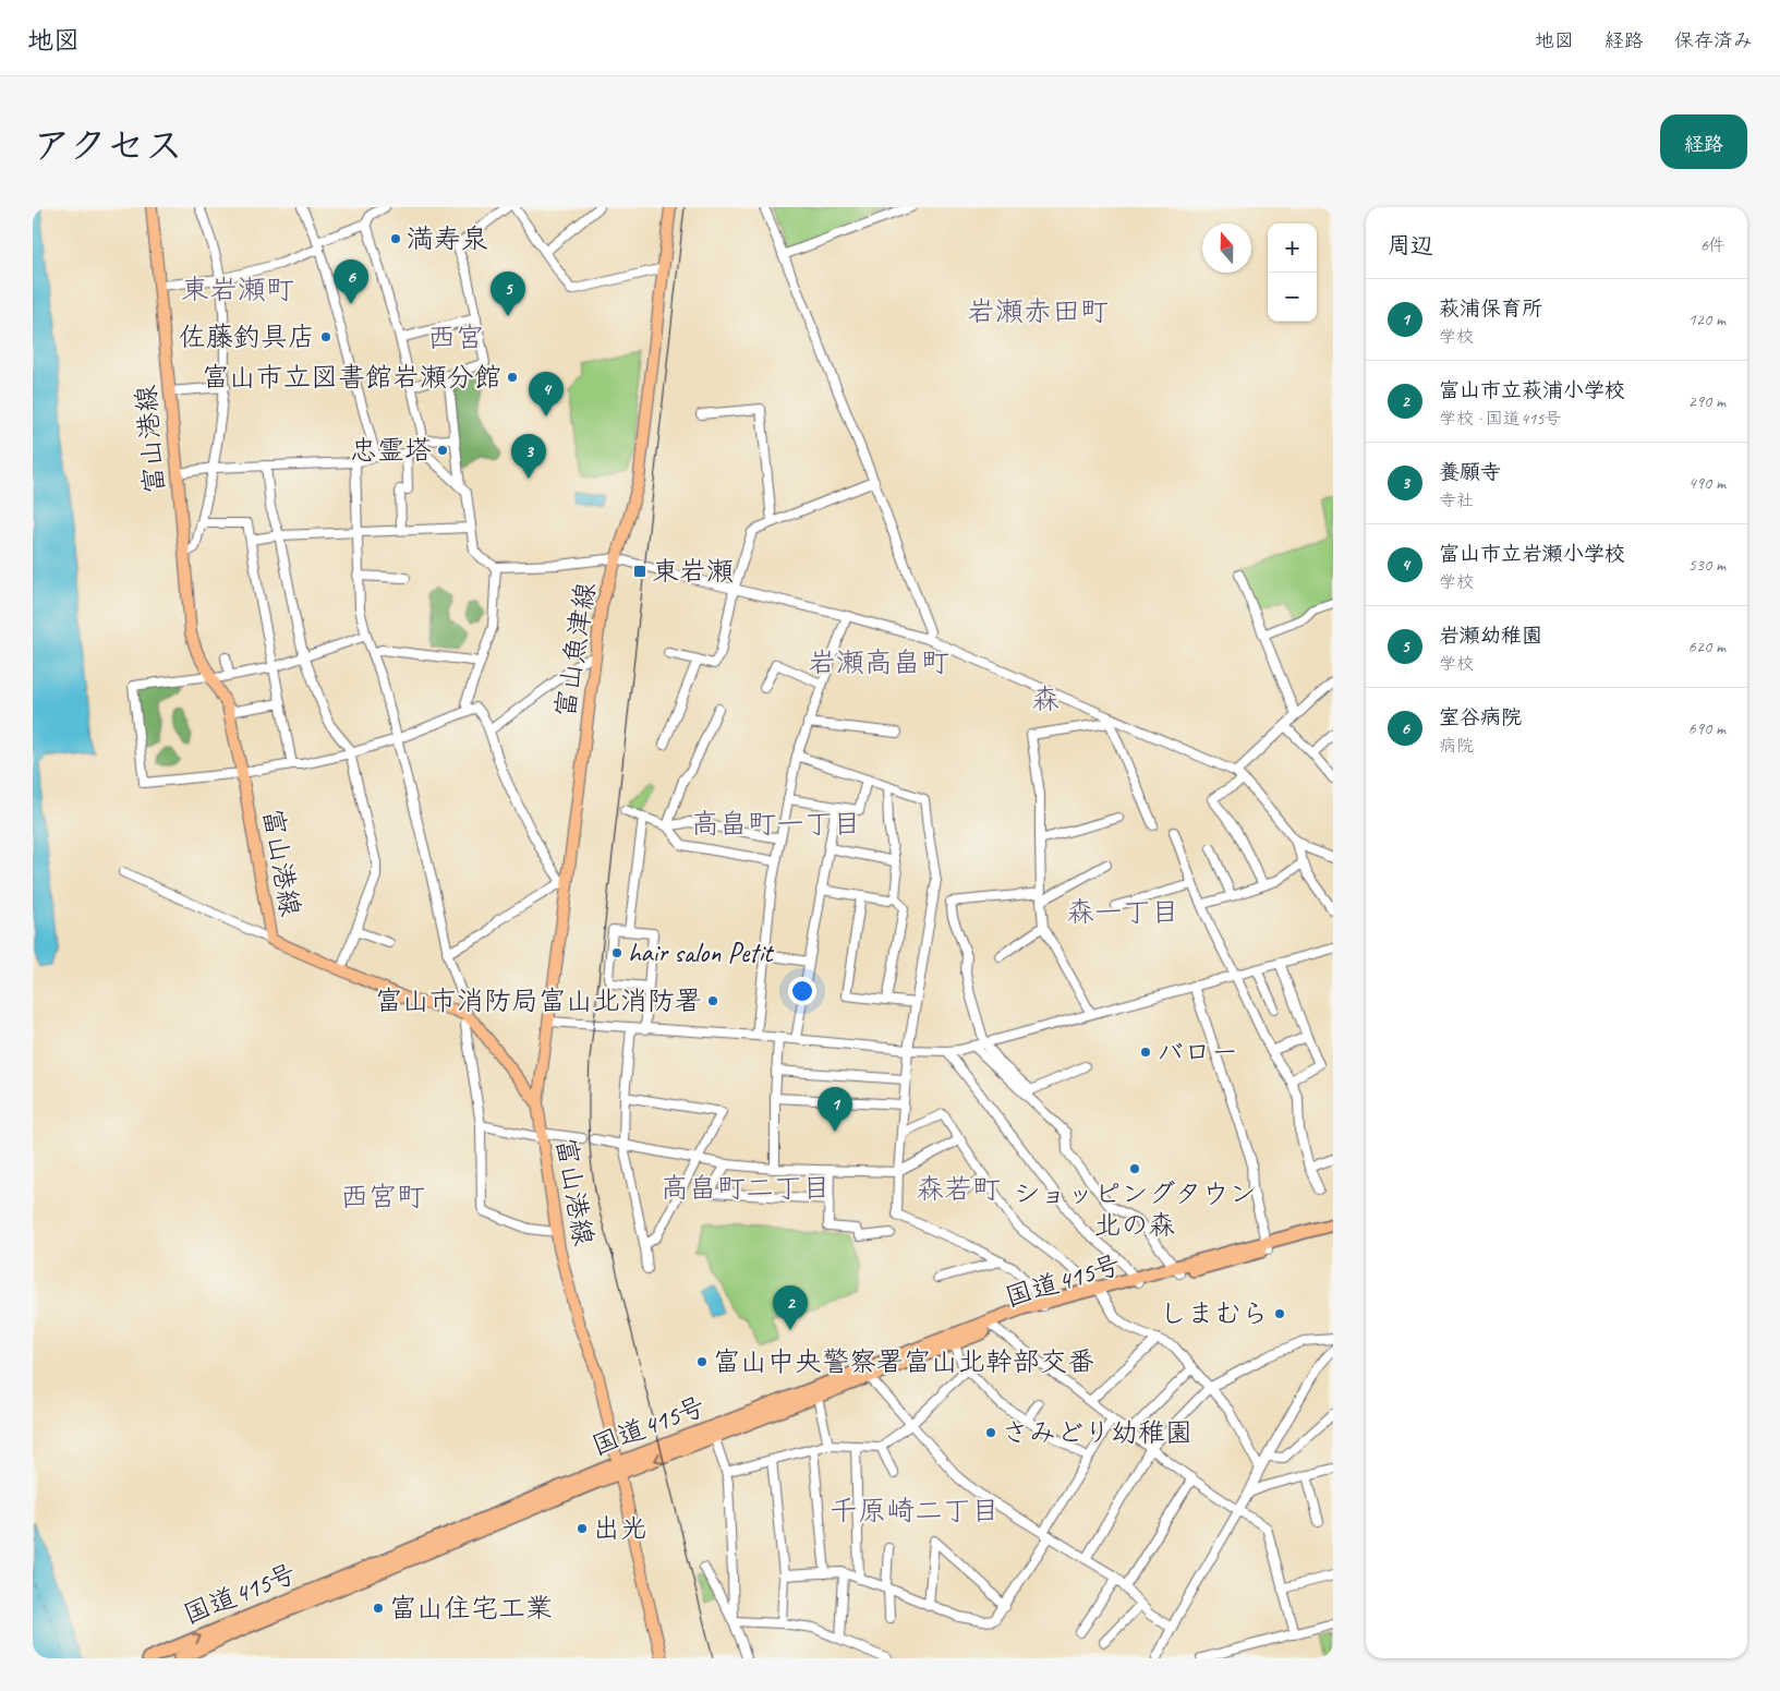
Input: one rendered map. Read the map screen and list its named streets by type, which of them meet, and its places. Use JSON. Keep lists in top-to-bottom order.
{
  "streets": {
    "highway": ["国道415号"],
    "main road": ["富山港線", "富山魚津線"]
  },
  "crossings": [
    ["富山港線", "富山魚津線"],
    ["富山港線", "国道415号"]
  ],
  "districts": [
    "東岩瀬町",
    "岩瀬赤田町",
    "西宮",
    "岩瀬高畠町",
    "森",
    "高畠町一丁目",
    "森一丁目",
    "高畠町二丁目",
    "森若町",
    "西宮町",
    "千原崎二丁目"
  ],
  "places": {
    "other": [
      "満寿泉",
      "佐藤釣具店",
      "富山市立図書館岩瀬分館",
      "忠霊塔",
      "hair salon Petit",
      "富山市消防局富山北消防署",
      "バロー",
      "ショッピングタウン 北の森",
      "しまむら",
      "富山中央警察署富山北幹部交番",
      "さみどり幼稚園",
      "出光",
      "富山住宅工業"
    ],
    "transit": ["東岩瀬"]
  },
  "north": "top",
  "page": {
    "header": "地図",
    "nav": ["地図", "経路", "保存済み"],
    "title": "アクセス",
    "buttons": "経路",
    "heading": ["周辺", "6件"],
    "map_buttons": ["+", "−"],
    "pins": [
      "6",
      "5",
      "4",
      "3",
      "1",
      "2"
    ],
    "list": [
      {
        "mark": "1",
        "name": "萩浦保育所",
        "note": "学校",
        "value": "120 m"
      },
      {
        "mark": "2",
        "name": "富山市立萩浦小学校",
        "note": "学校 · 国道415号",
        "value": "290 m"
      },
      {
        "mark": "3",
        "name": "養願寺",
        "note": "寺社",
        "value": "490 m"
      },
      {
        "mark": "4",
        "name": "富山市立岩瀬小学校",
        "note": "学校",
        "value": "530 m"
      },
      {
        "mark": "5",
        "name": "岩瀬幼稚園",
        "note": "学校",
        "value": "620 m"
      },
      {
        "mark": "6",
        "name": "室谷病院",
        "note": "病院",
        "value": "690 m"
      }
    ]
  }
}
